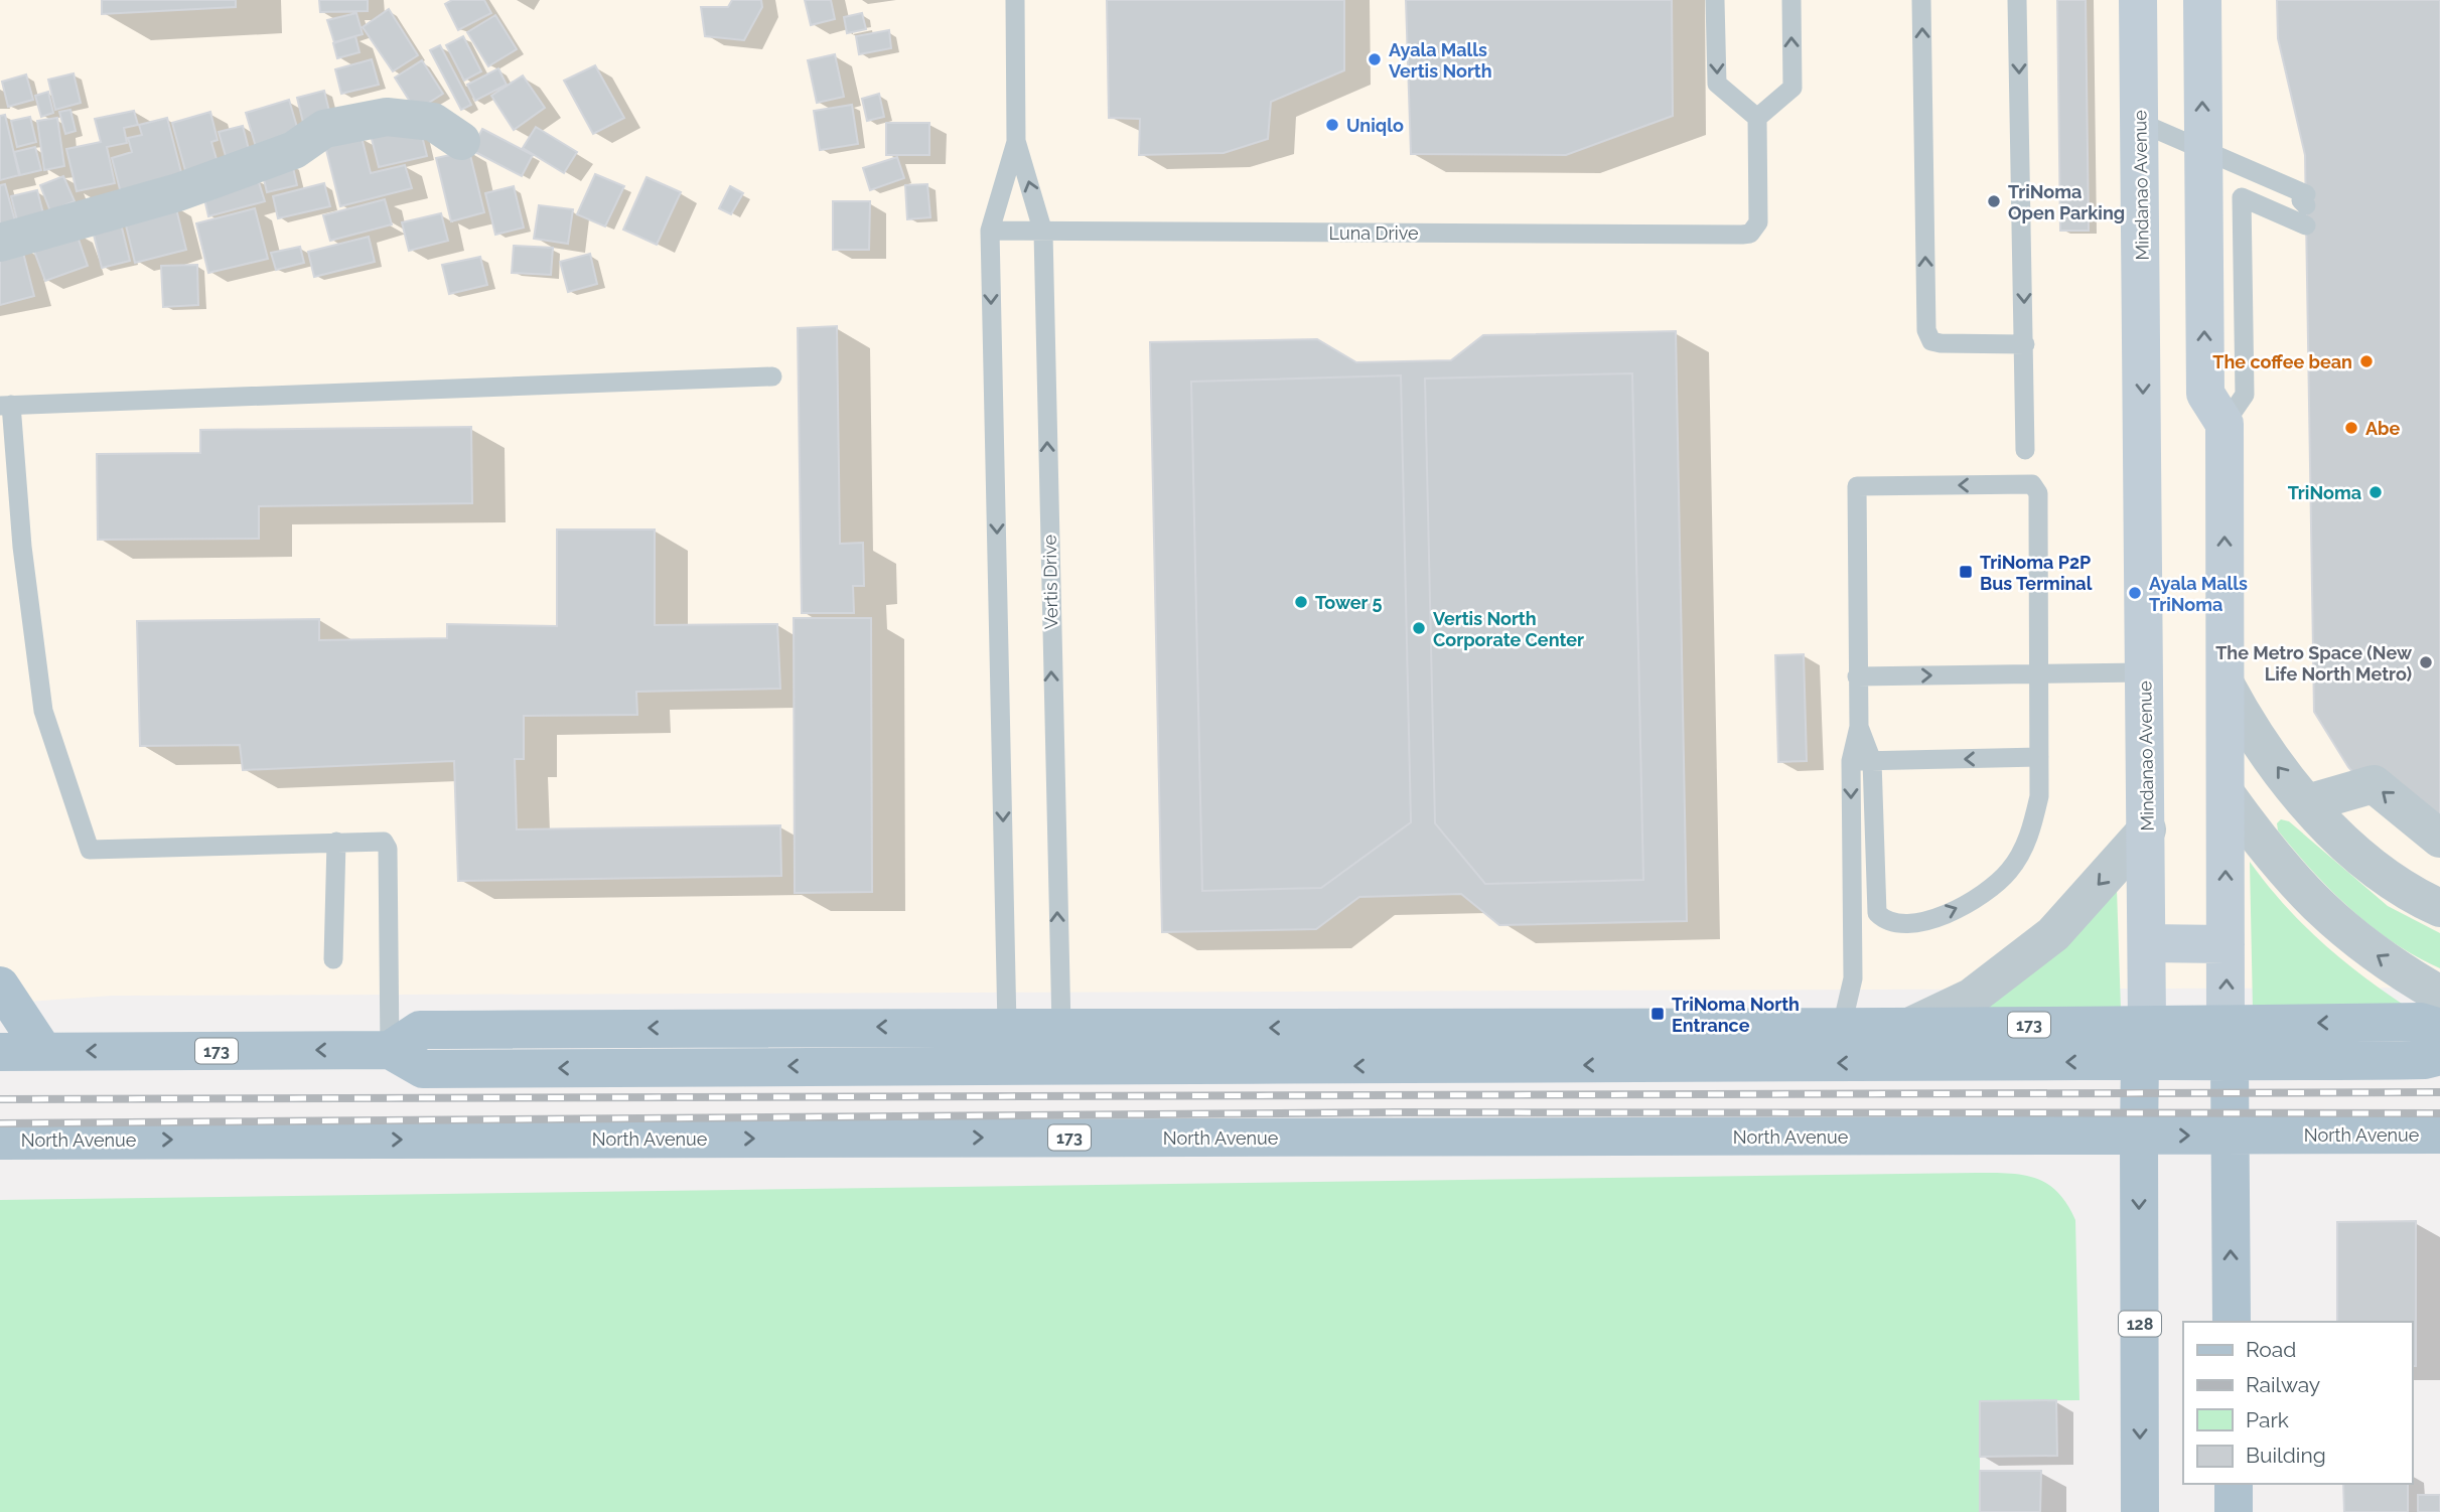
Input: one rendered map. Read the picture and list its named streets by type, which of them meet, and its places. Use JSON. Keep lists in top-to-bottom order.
{
  "streets": {
    "main road": [
      "Mindanao Avenue",
      "173",
      "North Avenue",
      "128"
    ],
    "lane": ["Luna Drive", "Vertis Drive"]
  },
  "crossings": [
    ["Mindanao Avenue", "173"],
    ["Mindanao Avenue", "North Avenue"],
    ["Luna Drive", "Vertis Drive"],
    ["Vertis Drive", "173"]
  ],
  "places": {
    "other": [
      "Ayala Malls Vertis North",
      "Uniqlo",
      "TriNoma Open Parking",
      "The coffee bean",
      "Abe",
      "TriNoma",
      "Ayala Malls TriNoma",
      "Tower 5",
      "Vertis North Corporate Center",
      "The Metro Space (New Life North Metro)"
    ],
    "transit": ["TriNoma P2P Bus Terminal", "TriNoma North Entrance"]
  },
  "legend": [
    "Road",
    "Railway",
    "Park",
    "Building"
  ]
}
